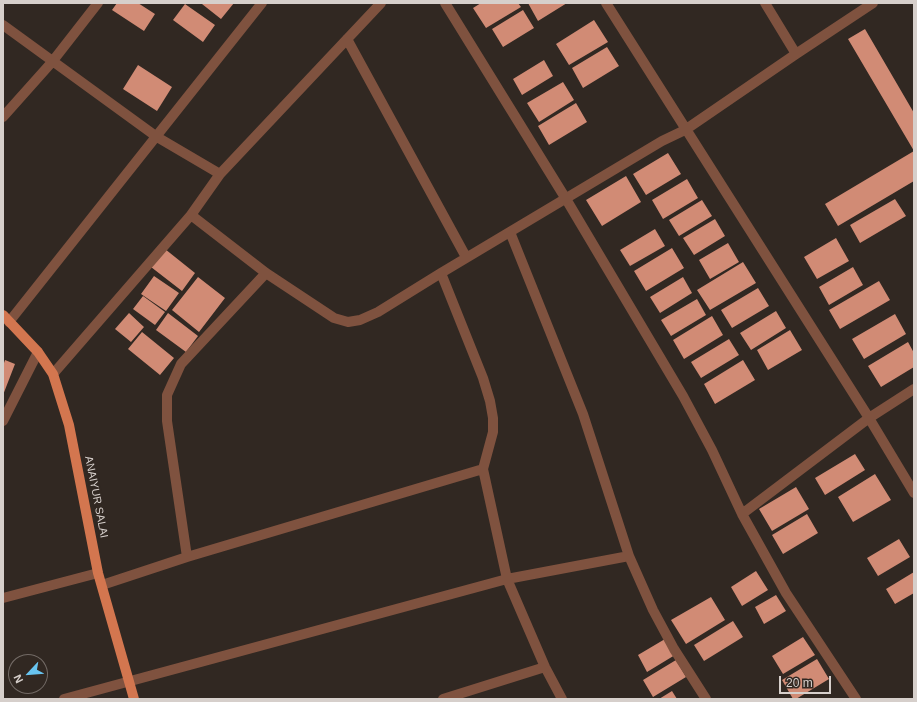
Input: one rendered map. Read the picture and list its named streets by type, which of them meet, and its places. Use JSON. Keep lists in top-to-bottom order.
{
  "streets": {
    "main road": ["ANAIYUR SALAI"]
  },
  "scale_bar": "20 m",
  "north": "bottom left"
}
